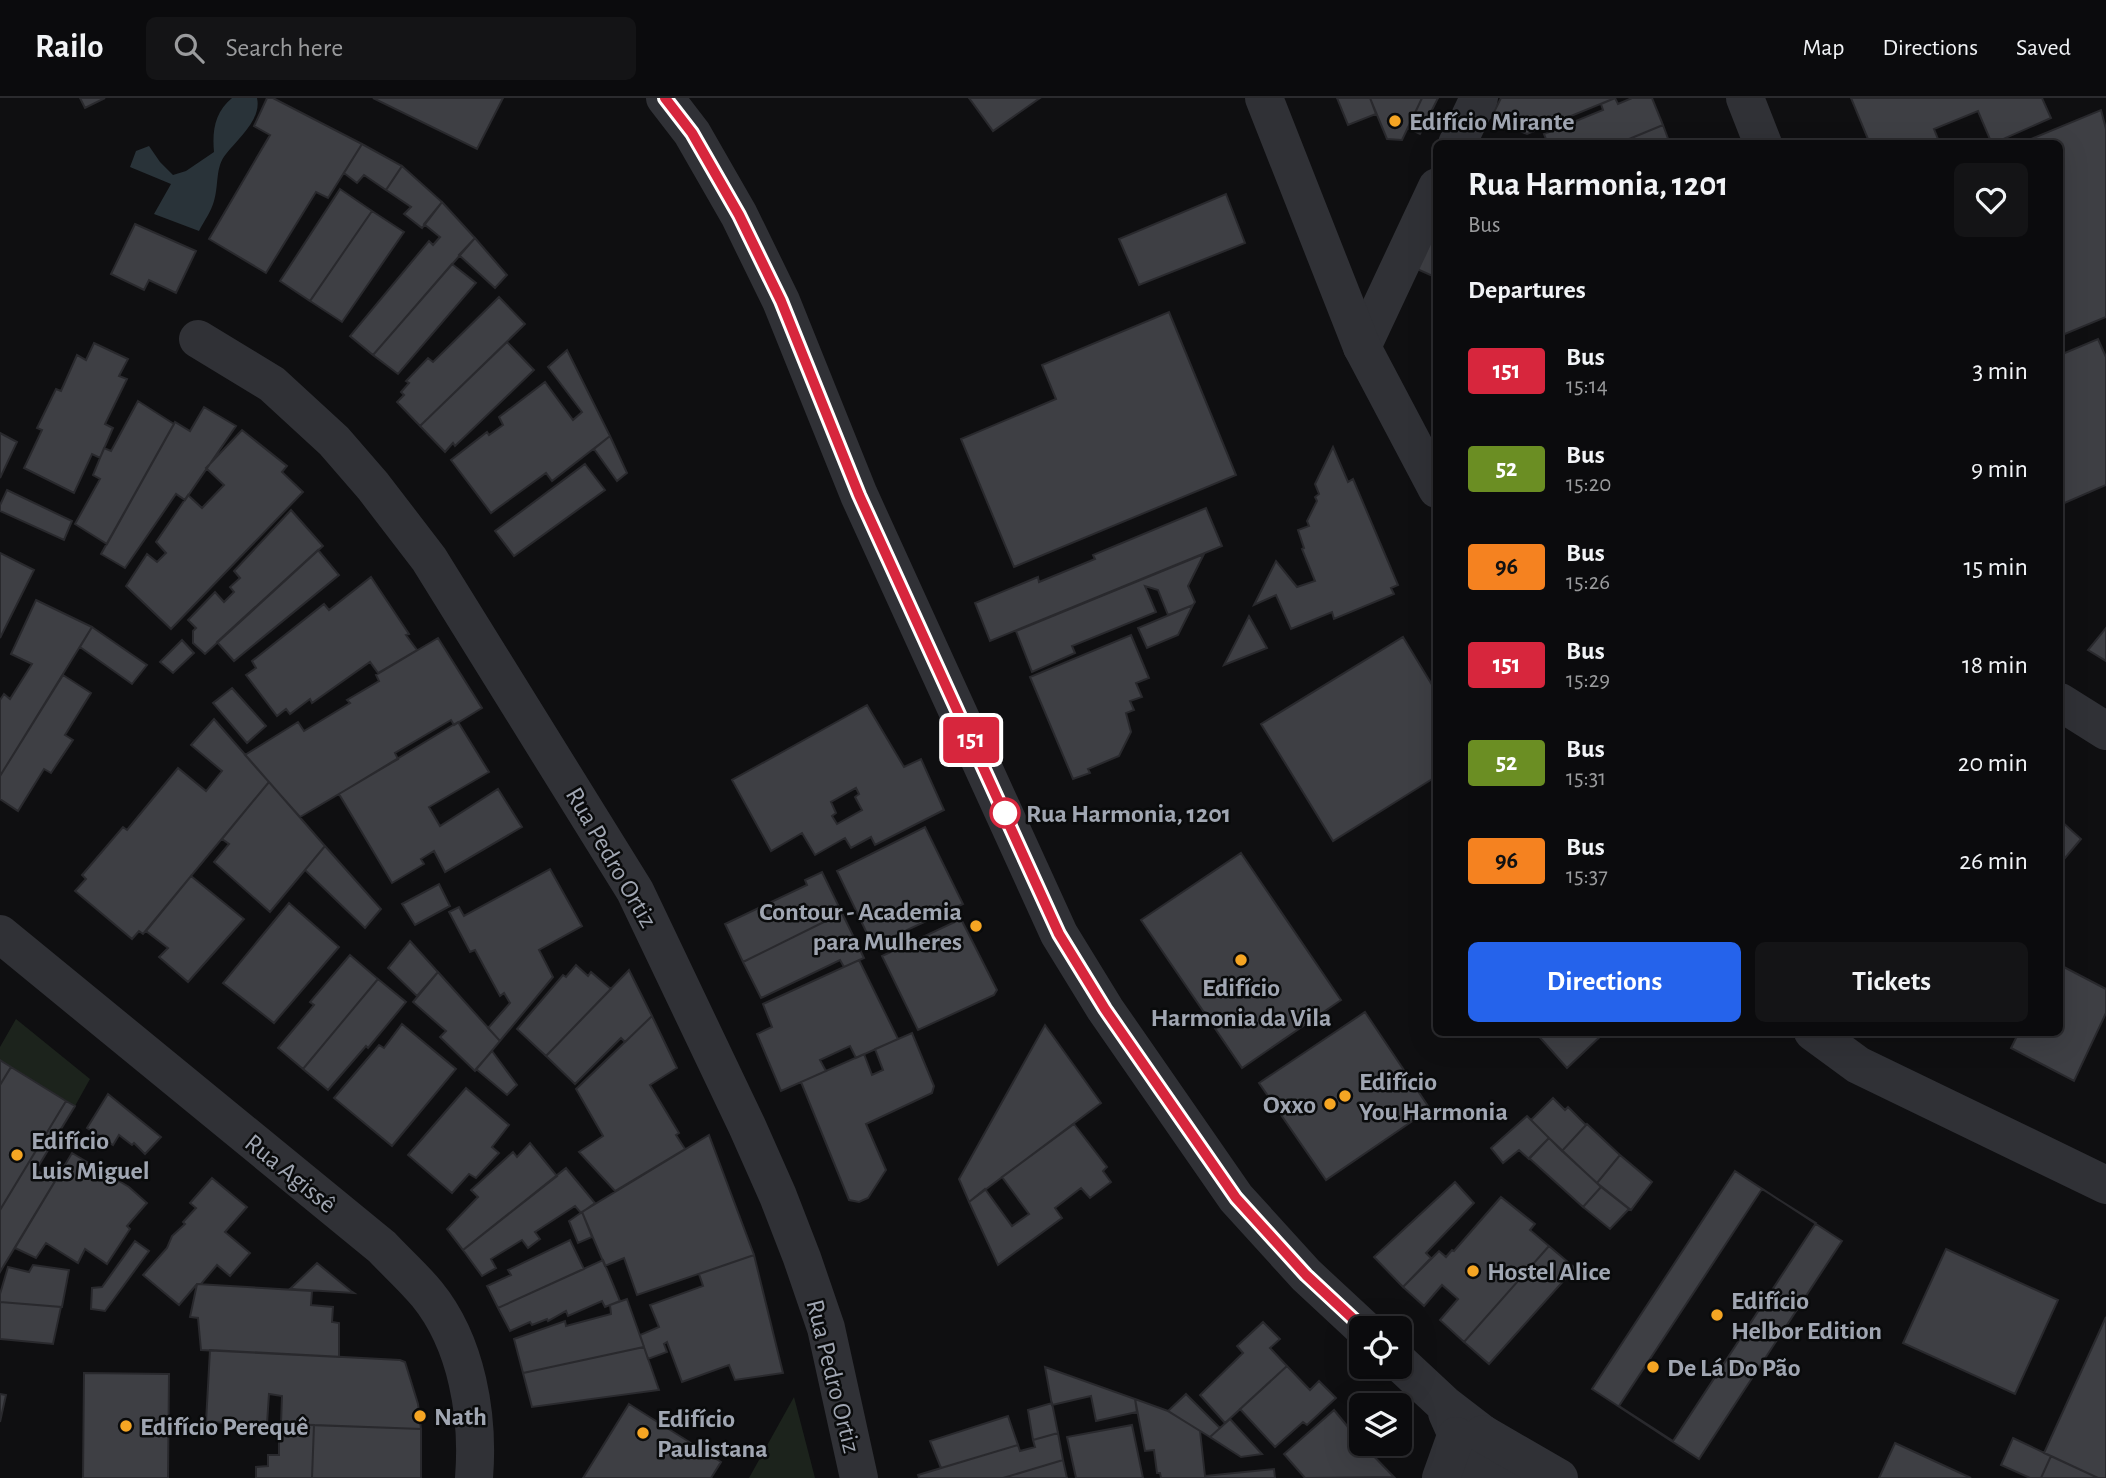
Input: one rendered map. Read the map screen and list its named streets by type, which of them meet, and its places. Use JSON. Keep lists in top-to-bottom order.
{
  "streets": {
    "street": ["Rua Pedro Ortiz", "Rua Agissê"]
  },
  "places": [
    "Edifício Mirante",
    "Rua Harmonia, 1201",
    "Contour - Academia para Mulheres",
    "Edifício Harmonia da Vila",
    "Edifício You Harmonia",
    "Oxxo",
    "Edifício Luis Miguel",
    "Hostel Alice",
    "Edifício Helbor Edition",
    "De Lá Do Pão",
    "Nath",
    "Edifício Perequê",
    "Edifício Paulistana"
  ],
  "lines": ["bus line 151"],
  "page": {
    "header": "Railo",
    "search": "Search here",
    "nav": ["Map", "Directions", "Saved"],
    "on_map": "151",
    "heading": [
      ["Rua Harmonia, 1201", "Bus"],
      "Departures"
    ],
    "list": [
      {
        "mark": "151",
        "name": "Bus",
        "note": "15:14",
        "value": "3 min"
      },
      {
        "mark": "52",
        "name": "Bus",
        "note": "15:20",
        "value": "9 min"
      },
      {
        "mark": "96",
        "name": "Bus",
        "note": "15:26",
        "value": "15 min"
      },
      {
        "mark": "151",
        "name": "Bus",
        "note": "15:29",
        "value": "18 min"
      },
      {
        "mark": "52",
        "name": "Bus",
        "note": "15:31",
        "value": "20 min"
      },
      {
        "mark": "96",
        "name": "Bus",
        "note": "15:37",
        "value": "26 min"
      }
    ],
    "buttons": ["Directions", "Tickets"]
  }
}
